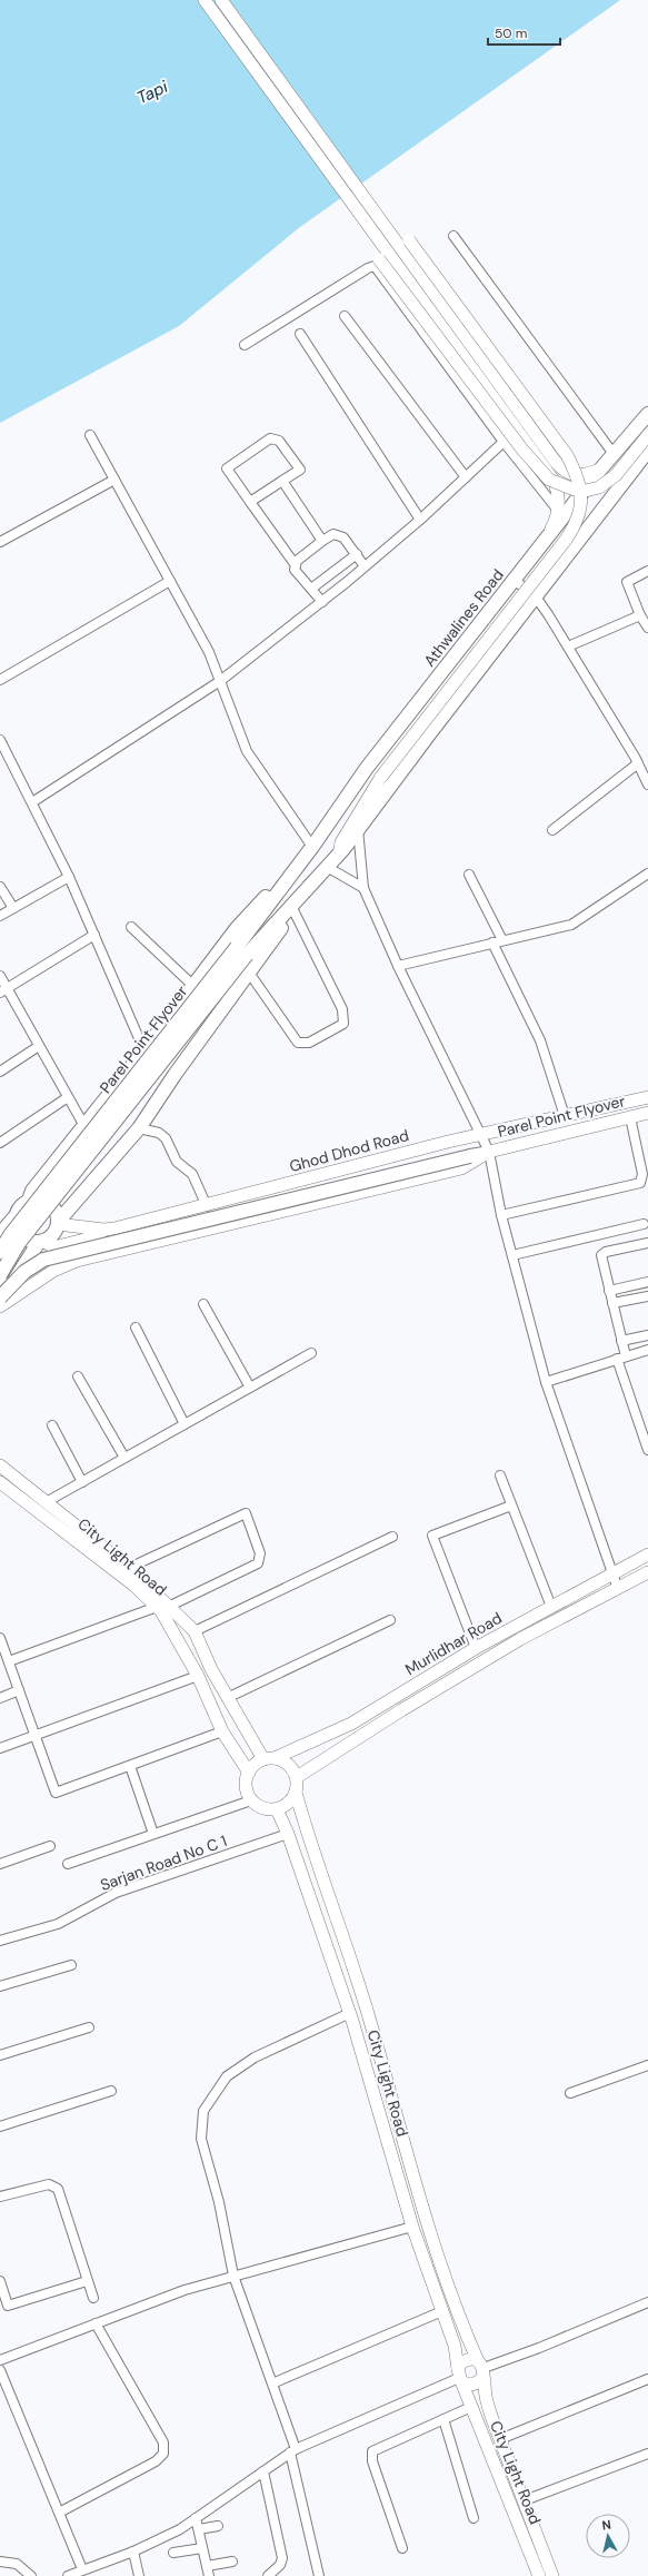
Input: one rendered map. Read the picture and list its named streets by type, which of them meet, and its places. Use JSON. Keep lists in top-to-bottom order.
{
  "streets": {
    "main road": [
      "Athwalines Road",
      "Parel Point Flyover",
      "Ghod Dhod Road",
      "City Light Road",
      "Murlidhar Road"
    ],
    "street": ["Sarjan Road No C 1"]
  },
  "crossings": [
    ["Athwalines Road", "Parel Point Flyover"],
    ["City Light Road", "Murlidhar Road"],
    ["City Light Road", "Sarjan Road No C 1"]
  ],
  "water": ["Tapi"],
  "scale_bar": "50 m",
  "north": "top"
}
